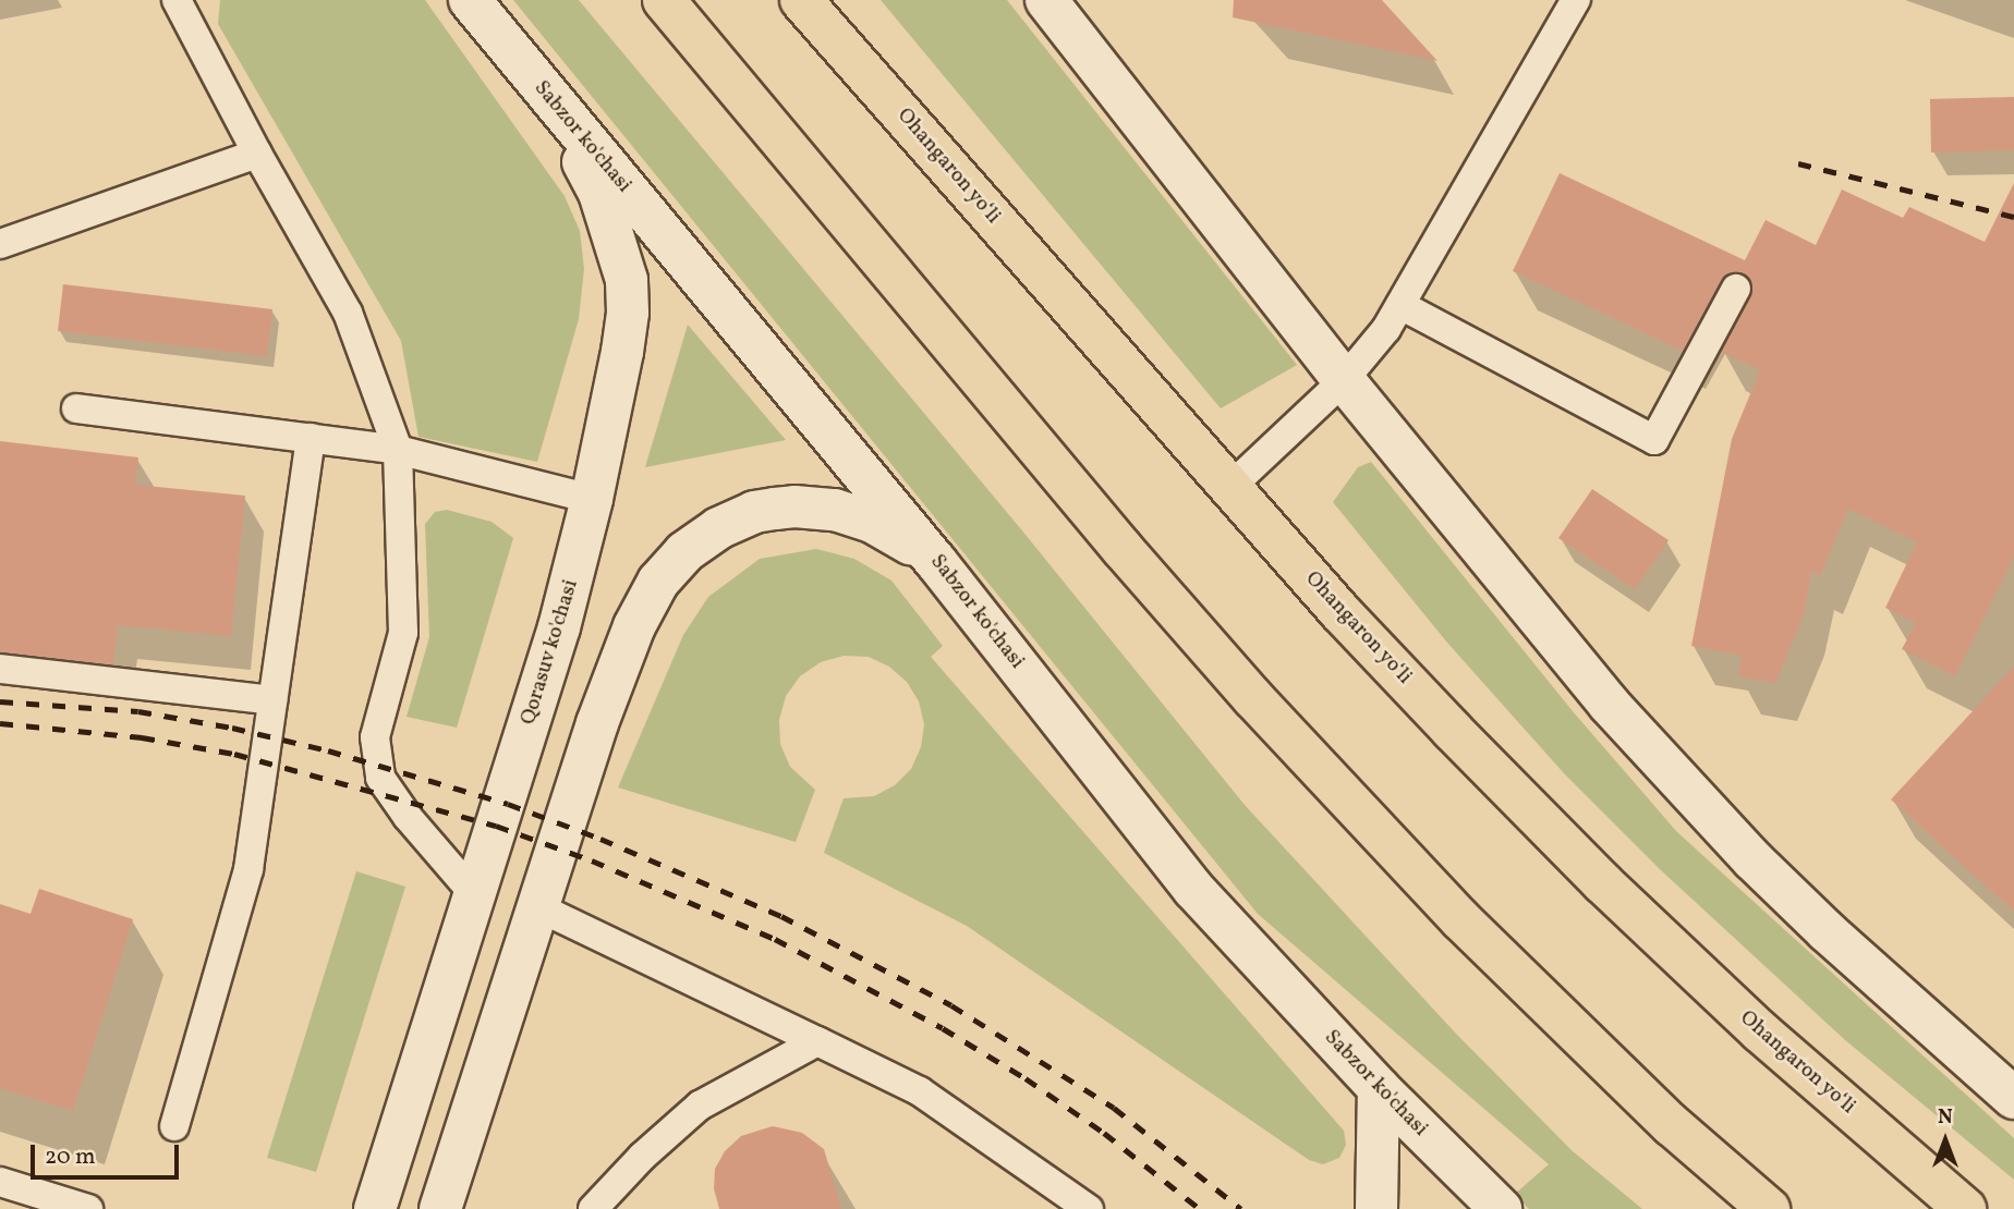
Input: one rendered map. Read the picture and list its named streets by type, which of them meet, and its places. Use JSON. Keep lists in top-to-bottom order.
{
  "streets": {
    "highway": ["Ohangaron yoʻli"],
    "main road": ["Sabzor ko'chasi", "Qorasuv ko'chasi"]
  },
  "crossings": [
    ["Sabzor ko'chasi", "Qorasuv ko'chasi"]
  ],
  "scale_bar": "20 m",
  "north": "top"
}
